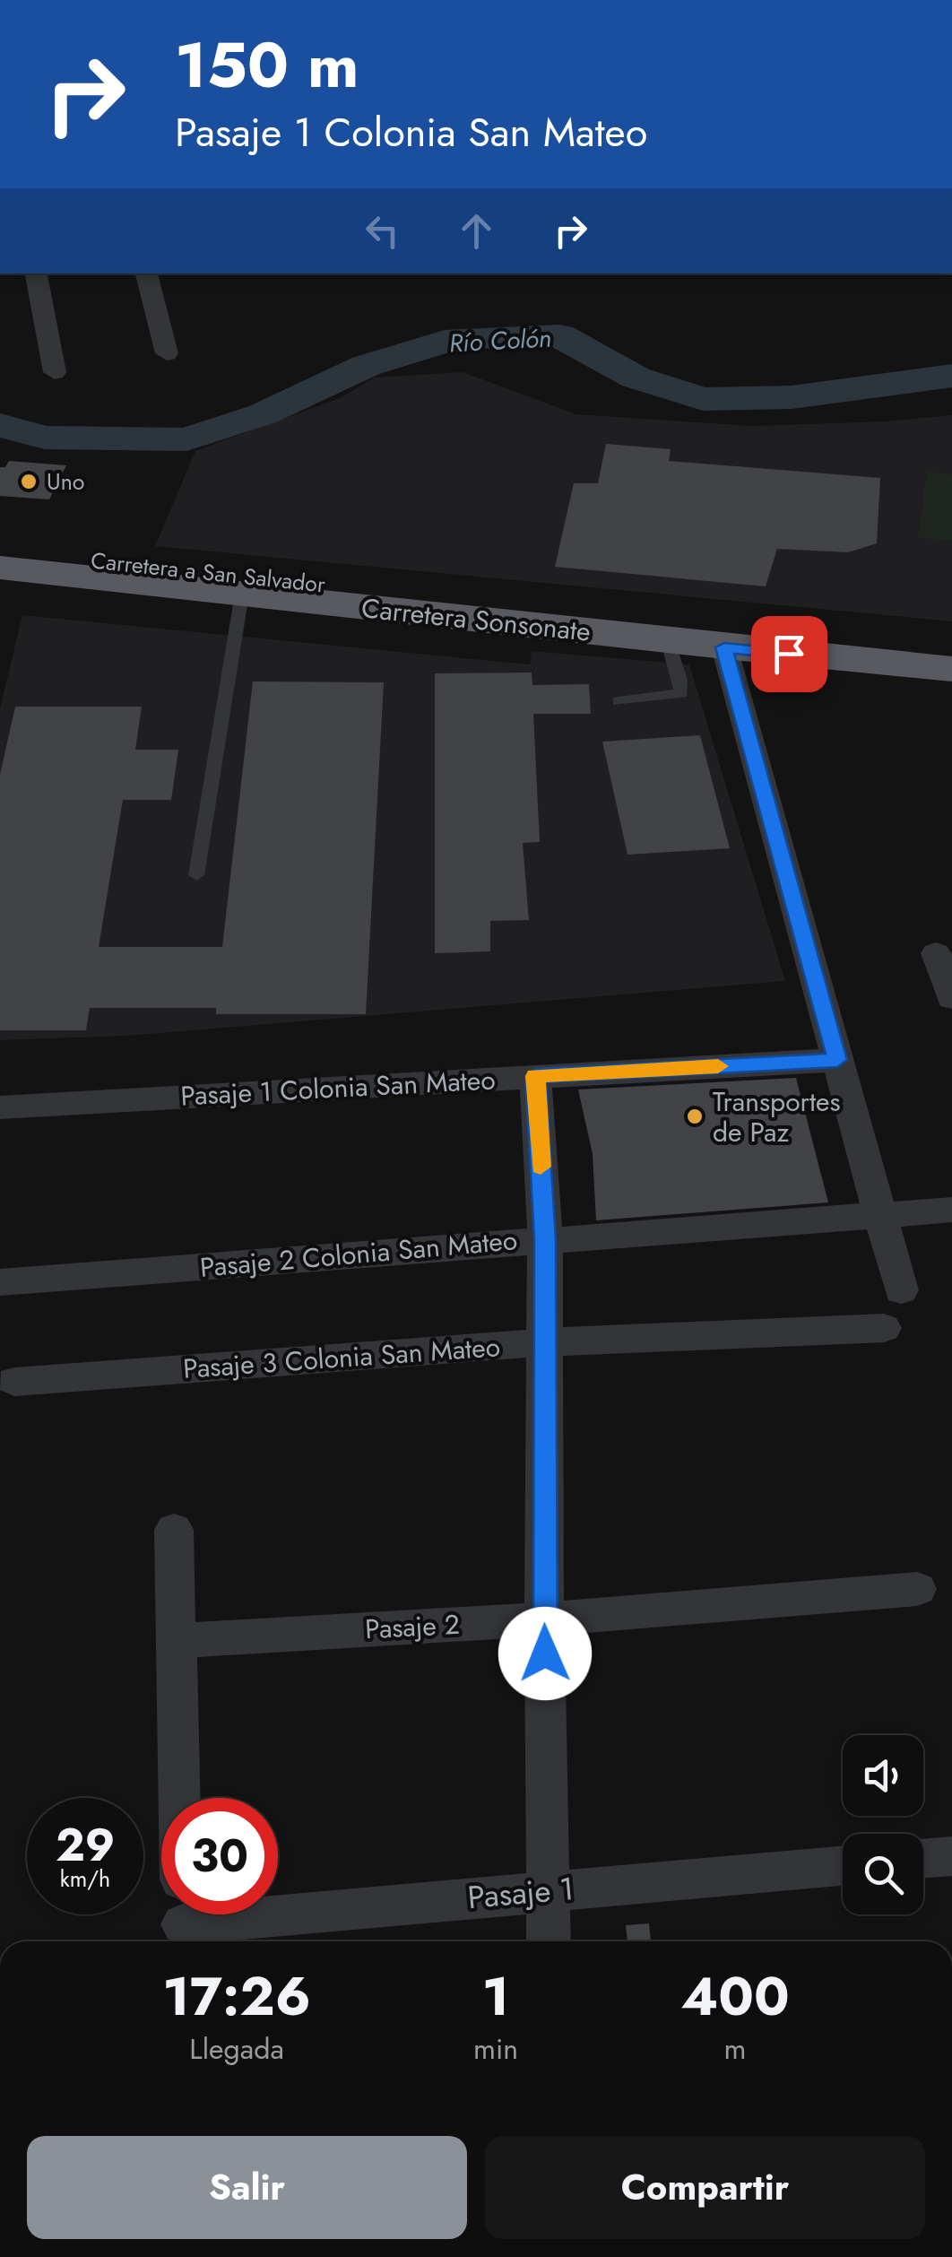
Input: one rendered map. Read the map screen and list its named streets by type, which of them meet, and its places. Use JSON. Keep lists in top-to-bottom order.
{
  "streets": {
    "highway": ["Carretera a San Salvador", "Carretera Sonsonate"],
    "street": [
      "Pasaje 1 Colonia San Mateo",
      "Pasaje 2 Colonia San Mateo",
      "Pasaje 3 Colonia San Mateo",
      "Pasaje 2",
      "Pasaje 1"
    ]
  },
  "water": ["Río Colón"],
  "places": ["Uno", "Transportes de Paz"],
  "page": {
    "turn": ["150 m", "Pasaje 1 Colonia San Mateo"],
    "speed": "29 km/h",
    "limit": "30",
    "eta": [
      "17:26",
      "Llegada",
      "1",
      "min",
      "400",
      "m"
    ],
    "buttons": ["Salir", "Compartir"]
  }
}
